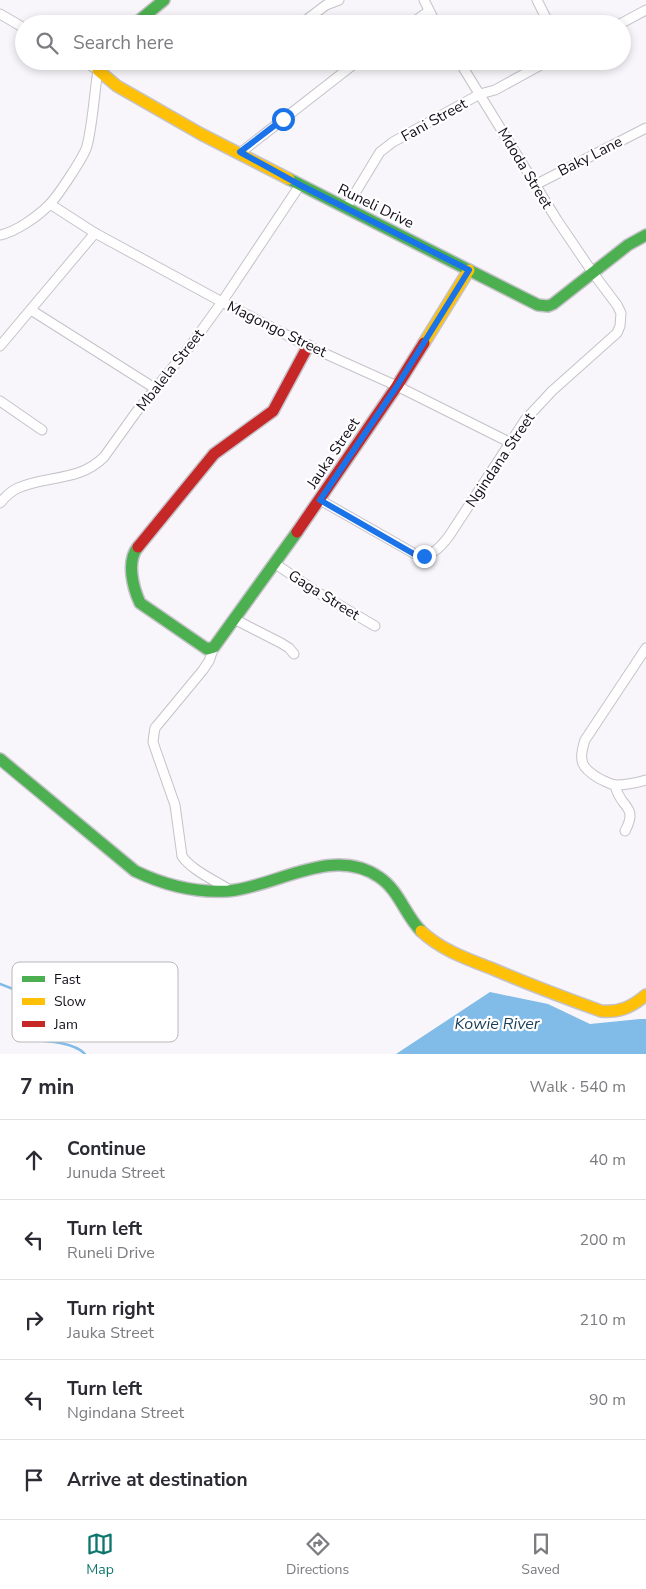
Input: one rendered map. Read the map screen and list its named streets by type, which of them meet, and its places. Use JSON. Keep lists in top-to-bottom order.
{
  "streets": {
    "street": [
      "Fani Street",
      "Baky Lane",
      "Mdoda Street",
      "Runeli Drive",
      "Magongo Street",
      "Mbalela Street",
      "Jauka Street",
      "Ngindana Street",
      "Gaga Street"
    ]
  },
  "crossings": [
    ["Fani Street", "Mdoda Street"],
    ["Fani Street", "Runeli Drive"],
    ["Baky Lane", "Mdoda Street"],
    ["Mdoda Street", "Runeli Drive"],
    ["Mdoda Street", "Ngindana Street"],
    ["Runeli Drive", "Mbalela Street"],
    ["Runeli Drive", "Jauka Street"],
    ["Runeli Drive", "Ngindana Street"],
    ["Magongo Street", "Mbalela Street"],
    ["Magongo Street", "Jauka Street"],
    ["Magongo Street", "Ngindana Street"],
    ["Jauka Street", "Ngindana Street"],
    ["Jauka Street", "Gaga Street"]
  ],
  "water": ["Kowie River"],
  "legend": ["Fast", "Slow", "Jam"],
  "page": {
    "search": "Search here",
    "heading": ["7 min", "Walk · 540 m"],
    "list": [
      ["Continue", "Junuda Street", "40 m"],
      ["Turn left", "Runeli Drive", "200 m"],
      ["Turn right", "Jauka Street", "210 m"],
      ["Turn left", "Ngindana Street", "90 m"],
      "Arrive at destination"
    ],
    "nav": ["Map", "Directions", "Saved"]
  }
}
